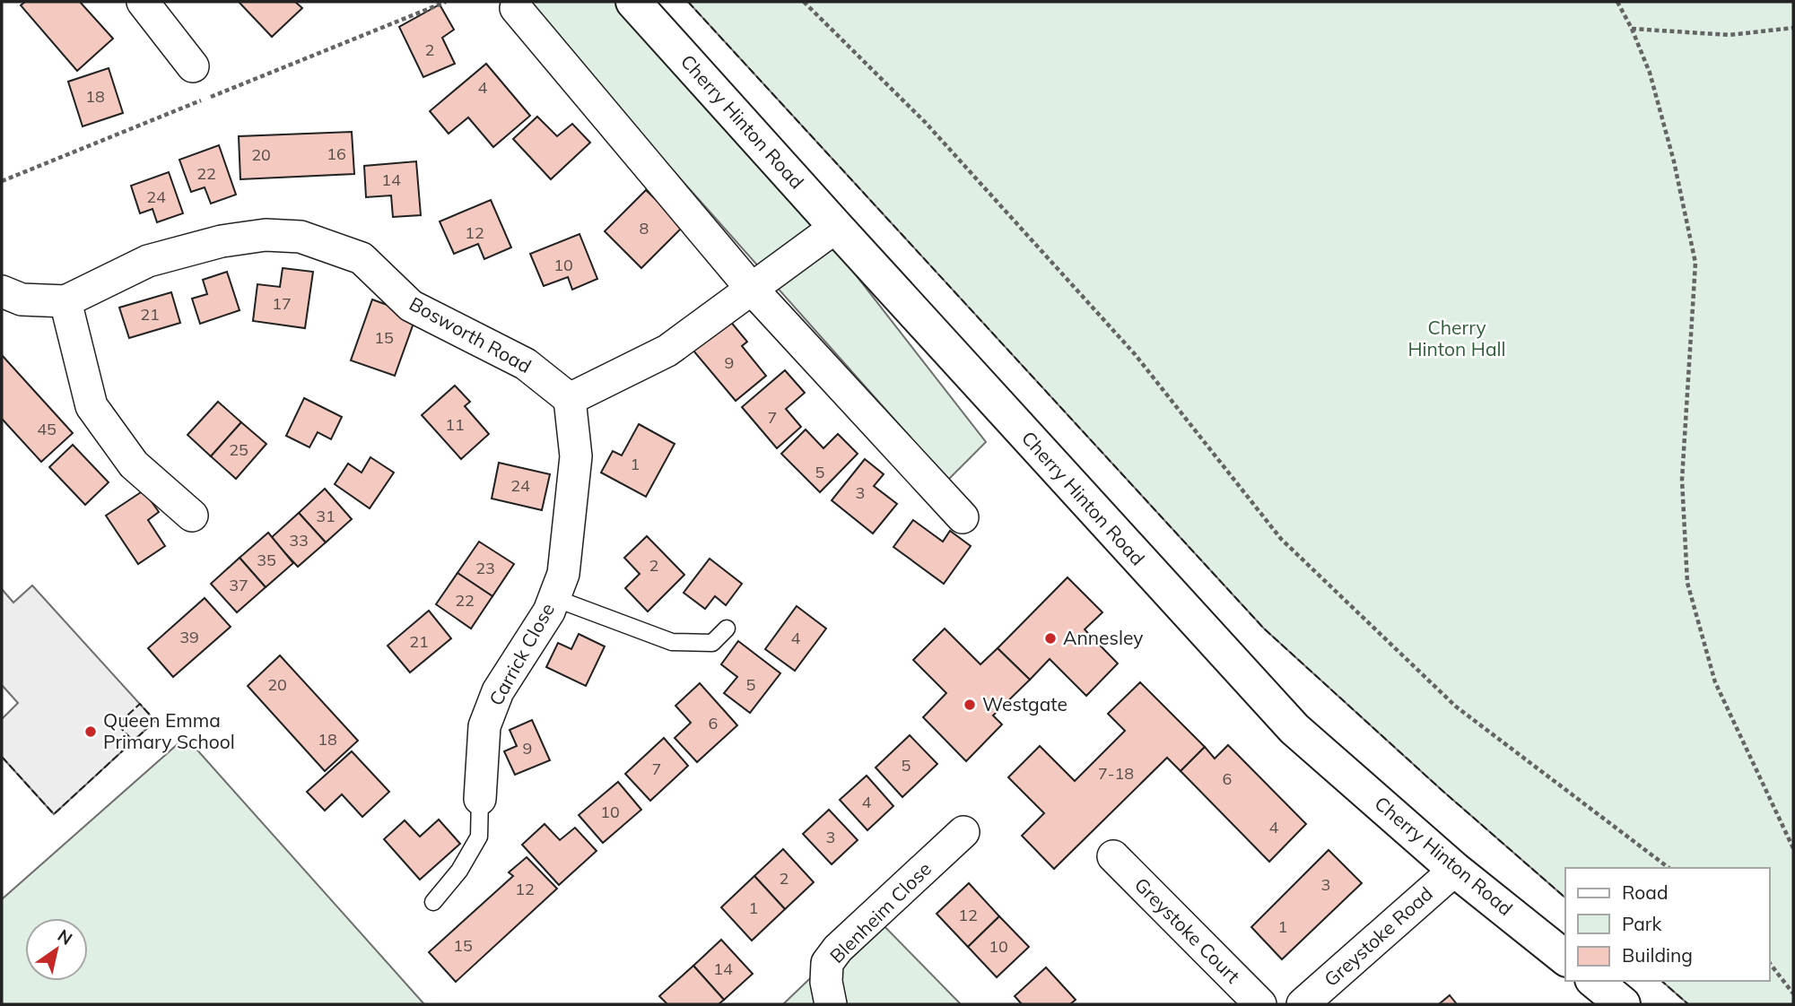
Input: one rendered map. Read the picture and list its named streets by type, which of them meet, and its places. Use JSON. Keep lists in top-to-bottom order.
{
  "streets": {
    "street": [
      "Cherry Hinton Road",
      "Bosworth Road",
      "Carrick Close",
      "Blenheim Close",
      "Greystoke Court",
      "Greystoke Road"
    ]
  },
  "crossings": [
    ["Cherry Hinton Road", "Greystoke Road"],
    ["Bosworth Road", "Carrick Close"]
  ],
  "parks": ["Cherry Hinton Hall"],
  "places": ["Annesley", "Westgate", "Queen Emma Primary School"],
  "house_numbers": [
    "2",
    "4",
    "18",
    "16",
    "20",
    "22",
    "14",
    "24",
    "8",
    "12",
    "10",
    "17",
    "21",
    "15",
    "9",
    "7",
    "11",
    "45",
    "25",
    "1",
    "5",
    "24",
    "3",
    "31",
    "33",
    "35",
    "2",
    "23",
    "37",
    "22",
    "39",
    "4",
    "21",
    "20",
    "5",
    "6",
    "18",
    "9",
    "5",
    "7",
    "7-18",
    "6",
    "4",
    "10",
    "4",
    "3",
    "2",
    "3",
    "12",
    "1",
    "12",
    "1",
    "15",
    "10",
    "14"
  ],
  "legend": ["Road", "Park", "Building"],
  "north": "top right"
}
